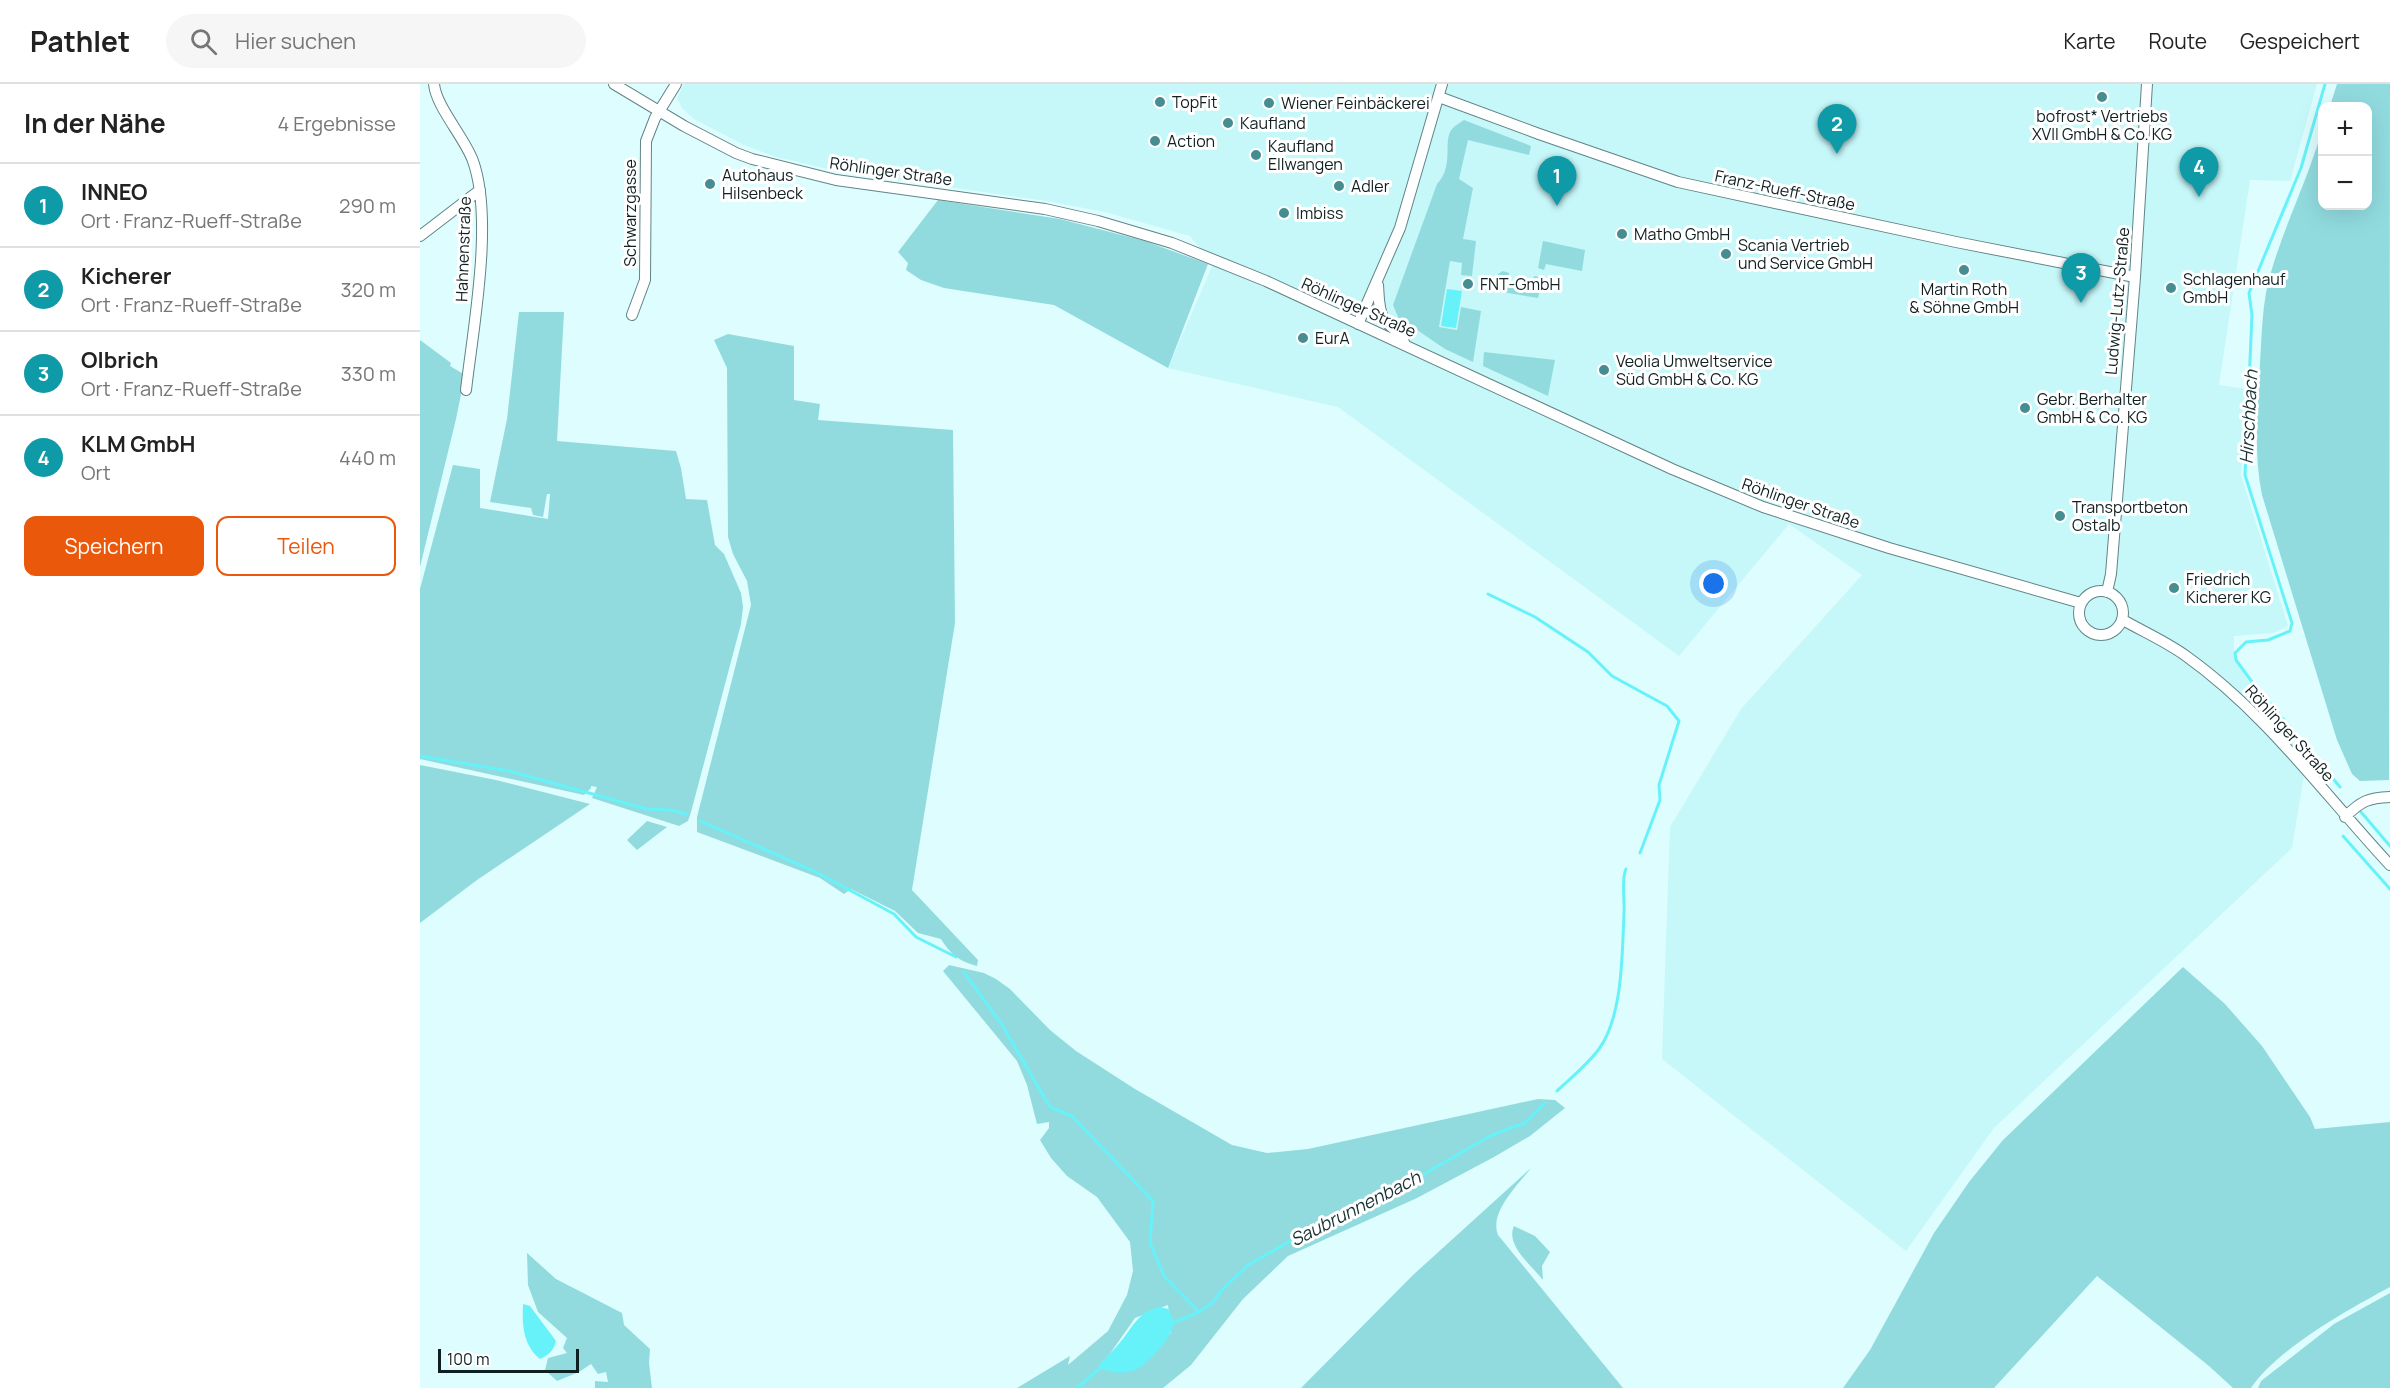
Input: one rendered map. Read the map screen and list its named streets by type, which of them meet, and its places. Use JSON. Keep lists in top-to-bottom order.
{
  "streets": {
    "street": [
      "Röhlinger Straße",
      "Franz-Rueff-Straße",
      "Schwarzgasse",
      "Hahnenstraße",
      "Ludwig-Lutz-Straße"
    ]
  },
  "crossings": [
    ["Röhlinger Straße", "Schwarzgasse"],
    ["Röhlinger Straße", "Ludwig-Lutz-Straße"],
    ["Franz-Rueff-Straße", "Ludwig-Lutz-Straße"]
  ],
  "water": ["Hirschbach", "Saubrunnenbach"],
  "places": [
    "bofrost* Vertriebs XVII GmbH & Co. KG",
    "TopFit",
    "Wiener Feinbäckerei",
    "Kaufland",
    "Action",
    "Kaufland Ellwangen",
    "Autohaus Hilsenbeck",
    "Adler",
    "Imbiss",
    "Matho GmbH",
    "Scania Vertrieb und Service GmbH",
    "Martin Roth & Söhne GmbH",
    "FNT-GmbH",
    "Schlagenhauf GmbH",
    "EurA",
    "Veolia Umweltservice Süd GmbH & Co. KG",
    "Gebr. Berhalter GmbH & Co. KG",
    "Transportbeton Ostalb",
    "Friedrich Kicherer KG"
  ],
  "scale_bar": "100 m",
  "page": {
    "header": "Pathlet",
    "search": "Hier suchen",
    "nav": ["Karte", "Route", "Gespeichert"],
    "heading": ["In der Nähe", "4 Ergebnisse"],
    "map_buttons": ["+", "−"],
    "pins": [
      "2",
      "4",
      "1",
      "3"
    ],
    "list": [
      {
        "mark": "1",
        "name": "INNEO",
        "note": "Ort · Franz-Rueff-Straße",
        "value": "290 m"
      },
      {
        "mark": "2",
        "name": "Kicherer",
        "note": "Ort · Franz-Rueff-Straße",
        "value": "320 m"
      },
      {
        "mark": "3",
        "name": "Olbrich",
        "note": "Ort · Franz-Rueff-Straße",
        "value": "330 m"
      },
      {
        "mark": "4",
        "name": "KLM GmbH",
        "note": "Ort",
        "value": "440 m"
      }
    ],
    "buttons": ["Speichern", "Teilen"],
    "scale": "100 m"
  }
}
